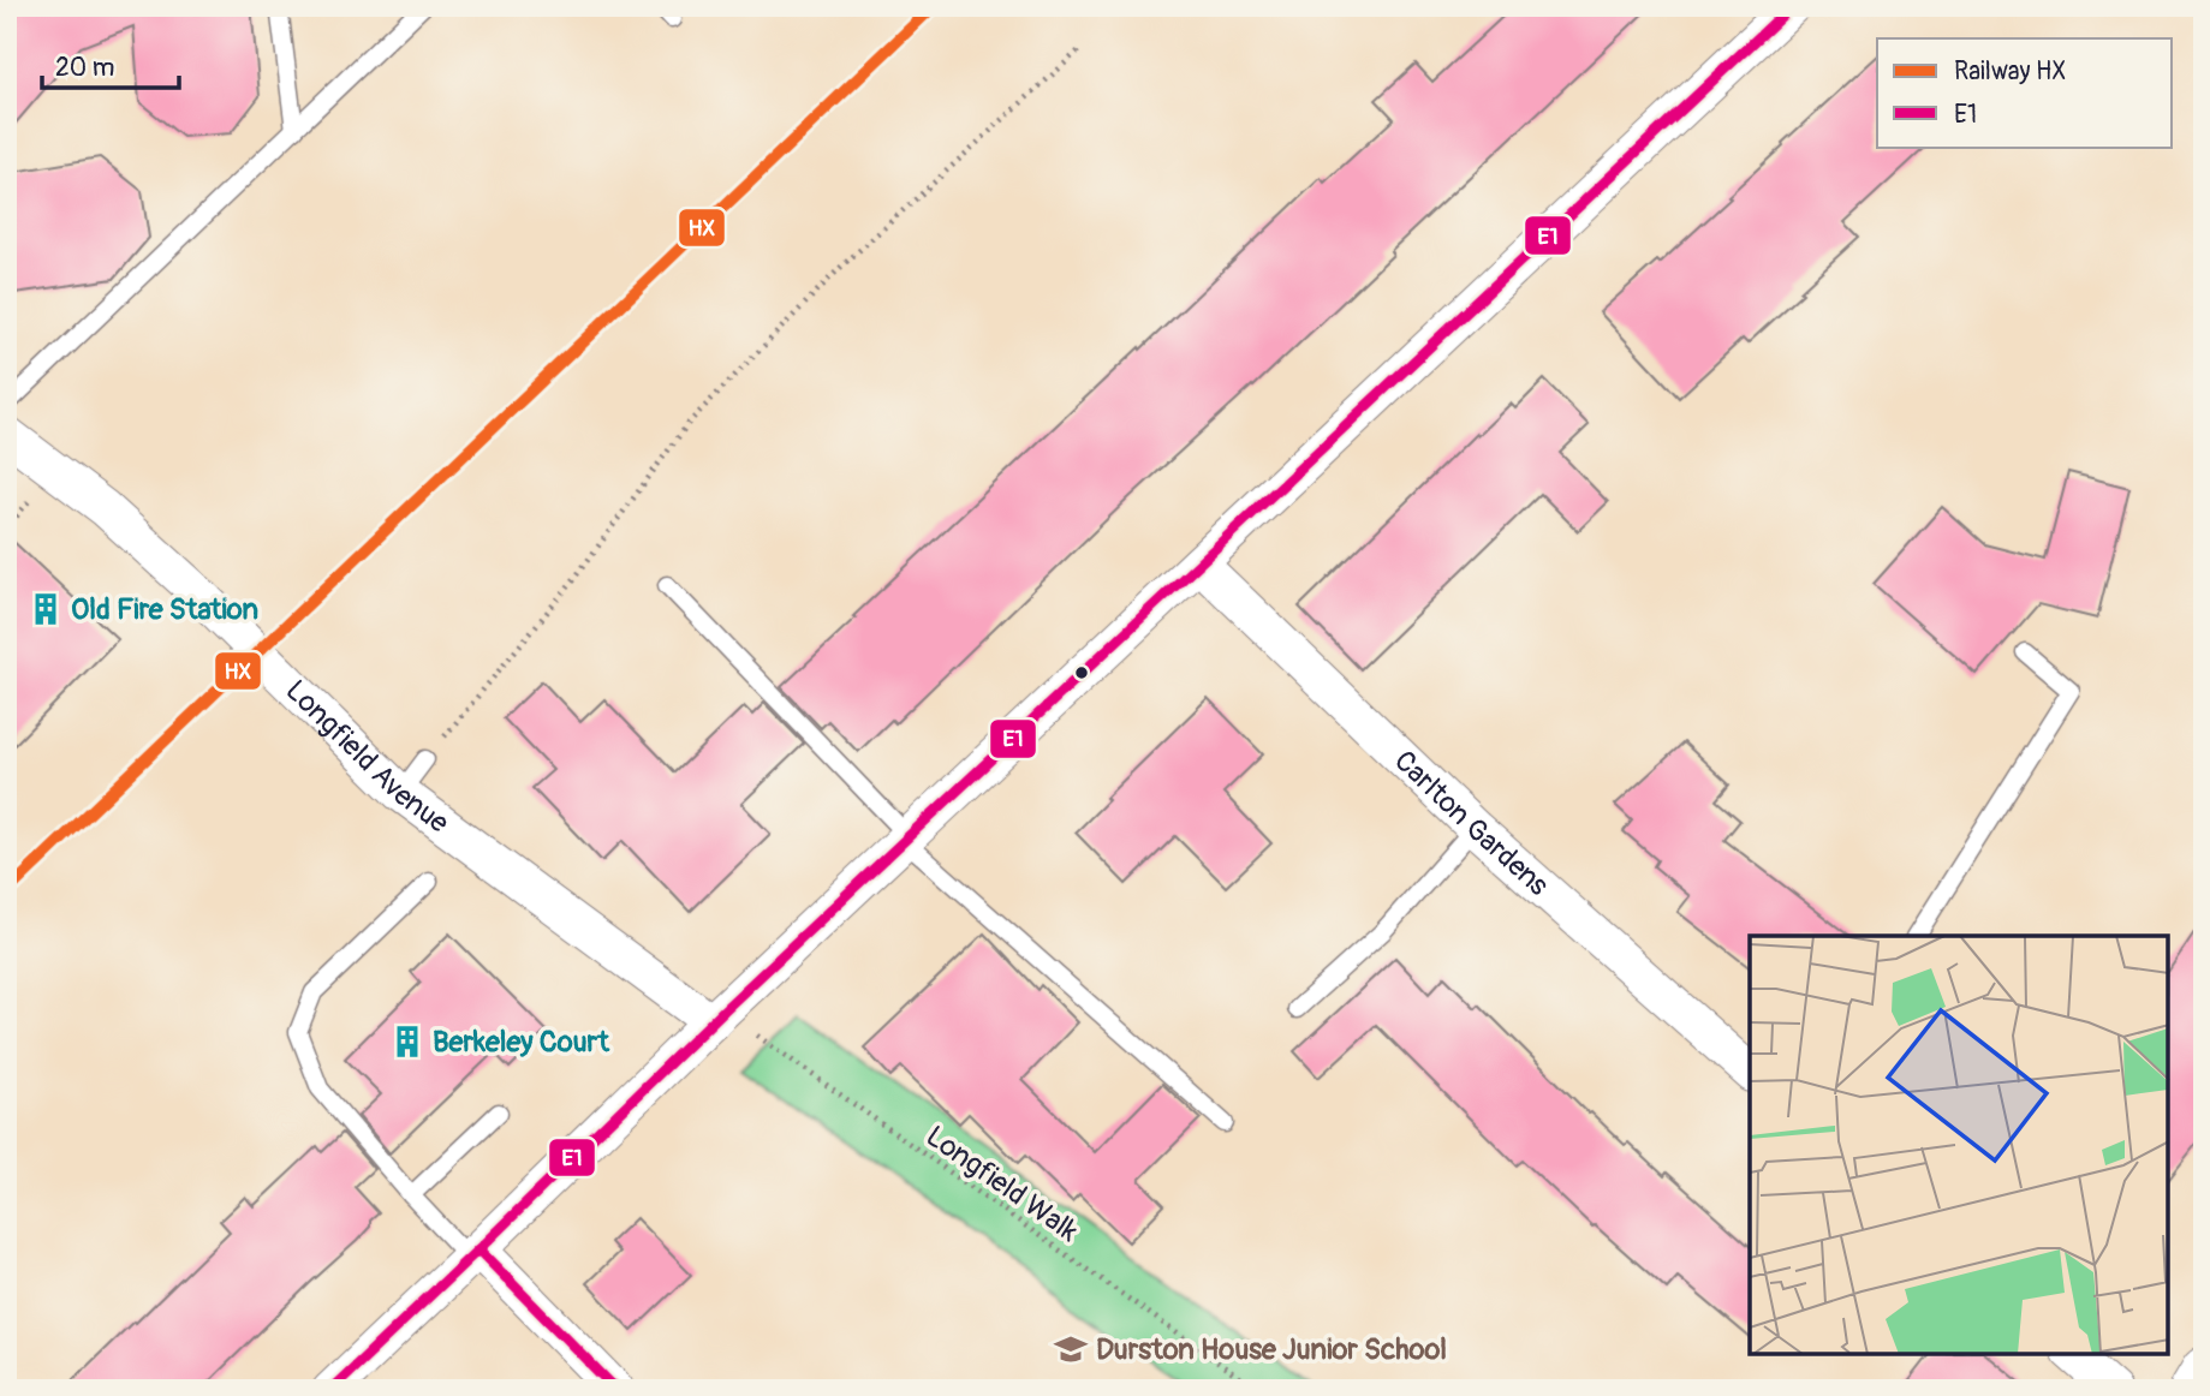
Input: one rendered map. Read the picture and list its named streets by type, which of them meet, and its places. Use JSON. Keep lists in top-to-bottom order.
{
  "streets": {
    "street": ["Longfield Avenue", "Carlton Gardens"],
    "path": ["Longfield Walk"]
  },
  "crossings": [
    ["Longfield Avenue", "Longfield Walk"]
  ],
  "places": {
    "building": ["Old Fire Station", "Berkeley Court"],
    "school or university": ["Durston House Junior School"]
  },
  "lines": ["rail line HX", "transit line E1"],
  "legend": ["Railway HX", "E1"],
  "scale_bar": "20 m"
}
